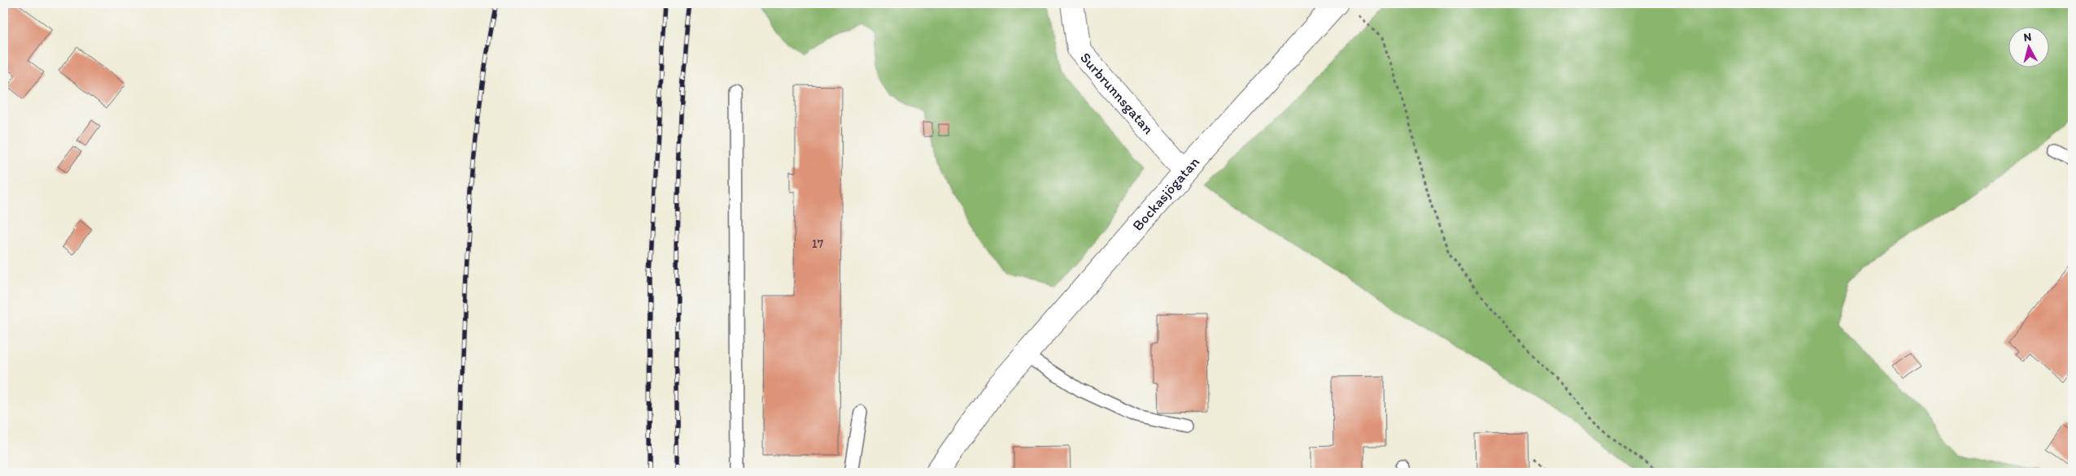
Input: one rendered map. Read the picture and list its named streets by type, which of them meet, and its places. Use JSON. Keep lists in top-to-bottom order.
{
  "streets": {
    "street": ["Surbrunnsgatan", "Bockasjögatan"]
  },
  "crossings": [
    ["Surbrunnsgatan", "Bockasjögatan"]
  ],
  "house_numbers": ["17"],
  "north": "top"
}
